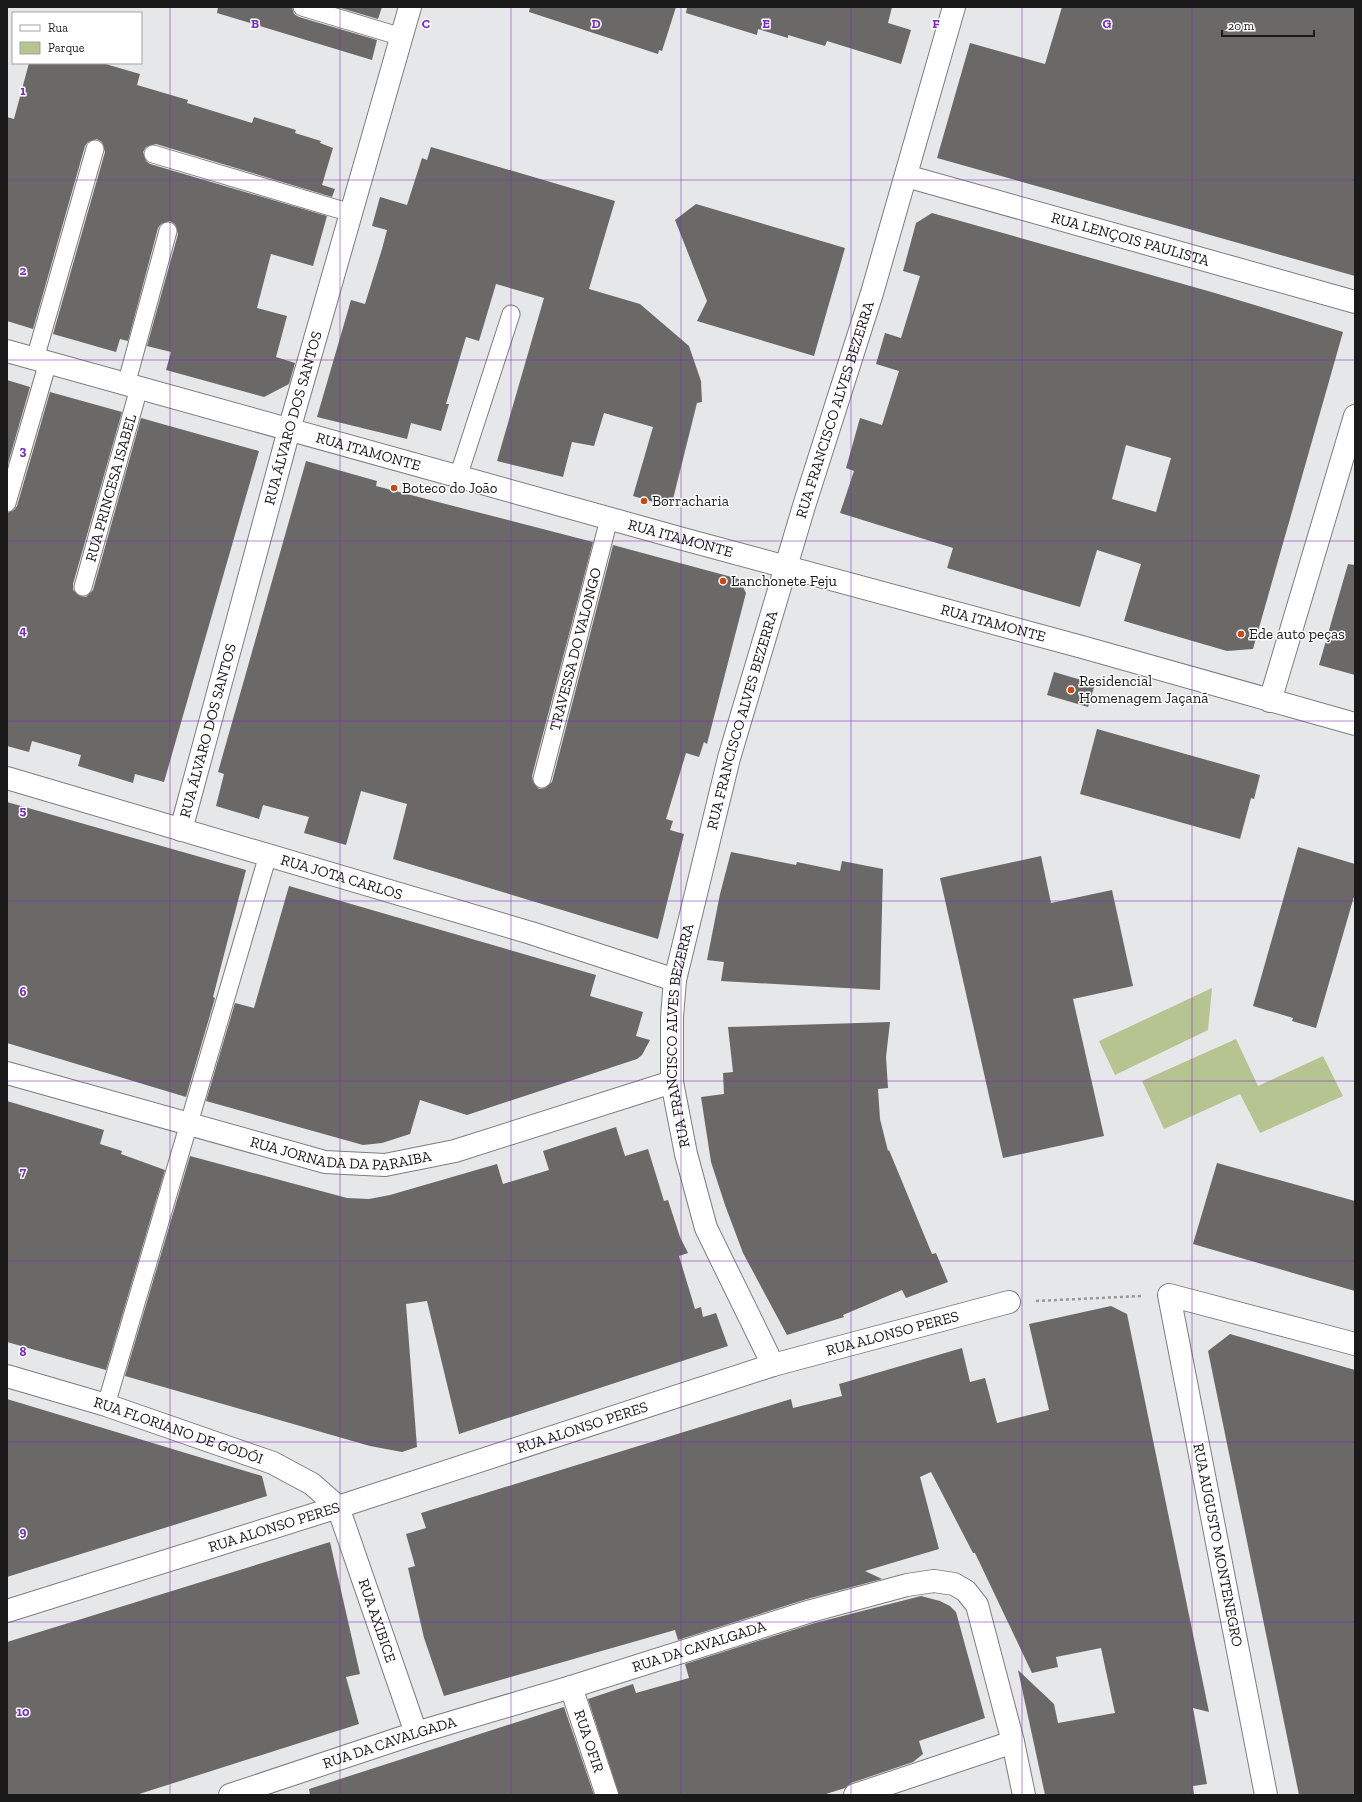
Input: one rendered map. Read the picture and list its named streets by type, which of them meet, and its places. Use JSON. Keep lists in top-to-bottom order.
{
  "streets": {
    "street": [
      "RUA LENÇOIS PAULISTA",
      "RUA FRANCISCO ALVES BEZERRA",
      "RUA ÁLVARO DOS SANTOS",
      "RUA ITAMONTE",
      "RUA JOTA CARLOS",
      "RUA JORNADA DA PARAIBA",
      "RUA ALONSO PERES",
      "RUA FLORIANO DE GODÓI",
      "RUA AUGUSTO MONTENEGRO",
      "RUA AXIBICE",
      "RUA DA CAVALGADA",
      "RUA OFIR"
    ],
    "lane": ["RUA PRINCESA ISABEL", "TRAVESSA DO VALONGO"]
  },
  "crossings": [
    ["RUA LENÇOIS PAULISTA", "RUA FRANCISCO ALVES BEZERRA"],
    ["RUA FRANCISCO ALVES BEZERRA", "RUA ITAMONTE"],
    ["RUA FRANCISCO ALVES BEZERRA", "RUA JOTA CARLOS"],
    ["RUA FRANCISCO ALVES BEZERRA", "RUA JORNADA DA PARAIBA"],
    ["RUA FRANCISCO ALVES BEZERRA", "RUA ALONSO PERES"],
    ["RUA ÁLVARO DOS SANTOS", "RUA ITAMONTE"],
    ["RUA ÁLVARO DOS SANTOS", "RUA JOTA CARLOS"],
    ["RUA ITAMONTE", "RUA PRINCESA ISABEL"],
    ["RUA ITAMONTE", "TRAVESSA DO VALONGO"],
    ["RUA ALONSO PERES", "RUA FLORIANO DE GODÓI"],
    ["RUA ALONSO PERES", "RUA AXIBICE"],
    ["RUA FLORIANO DE GODÓI", "RUA AXIBICE"],
    ["RUA AXIBICE", "RUA DA CAVALGADA"],
    ["RUA DA CAVALGADA", "RUA OFIR"]
  ],
  "places": [
    "Boteco do João",
    "Borracharia",
    "Lanchonete Feju",
    "Ede auto peças",
    "Residencial Homenagem Jaçanã"
  ],
  "legend": ["Rua", "Parque"],
  "scale_bar": "20 m",
  "grid": {
    "columns": [
      "B",
      "C",
      "D",
      "E",
      "F",
      "G"
    ],
    "rows": [
      "1",
      "2",
      "3",
      "4",
      "5",
      "6",
      "7",
      "8",
      "9",
      "10"
    ]
  }
}
